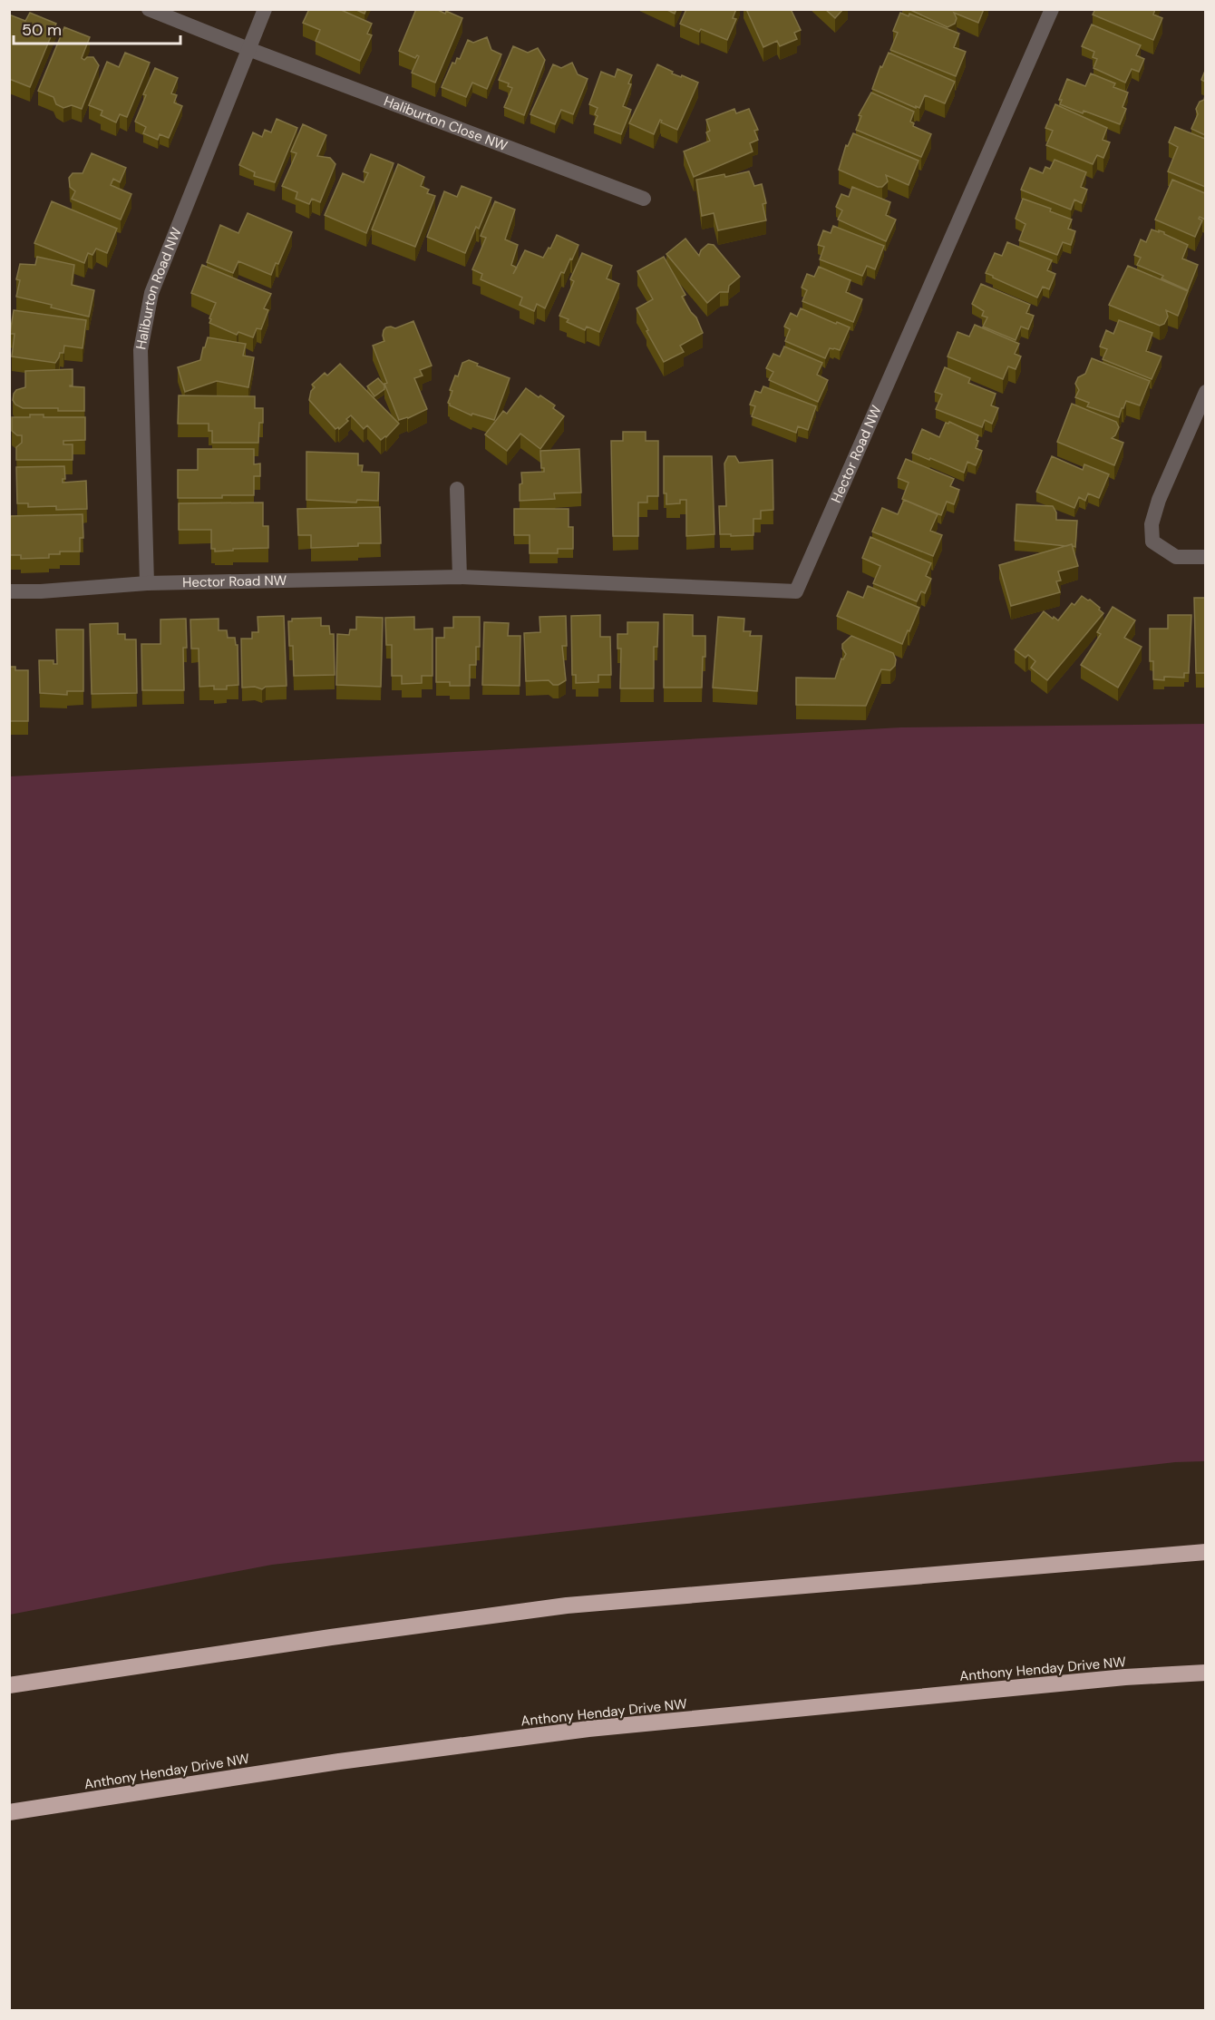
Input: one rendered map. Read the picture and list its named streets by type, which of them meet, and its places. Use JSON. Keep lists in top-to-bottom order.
{
  "streets": {
    "highway": ["Anthony Henday Drive NW"],
    "street": ["Haliburton Close NW", "Haliburton Road NW", "Hector Road NW"]
  },
  "crossings": [
    ["Haliburton Close NW", "Haliburton Road NW"],
    ["Haliburton Road NW", "Hector Road NW"]
  ],
  "scale_bar": "50 m"
}
